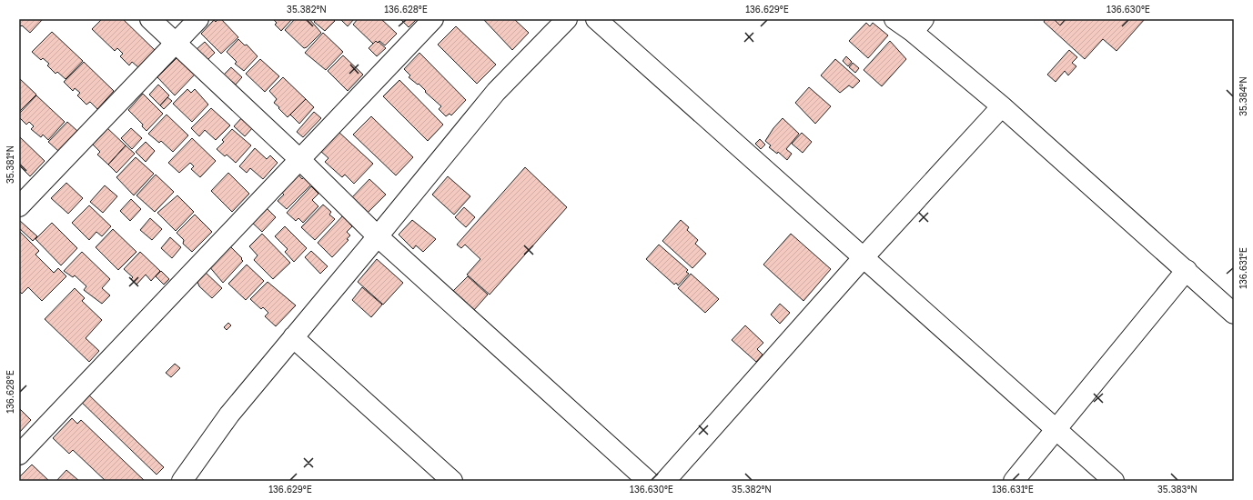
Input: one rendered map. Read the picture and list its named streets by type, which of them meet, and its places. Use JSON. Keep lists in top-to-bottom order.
{
  "coordinates": [
    "35.382°N",
    "136.628°E",
    "136.629°E",
    "136.630°E",
    "35.384°N",
    "35.381°N",
    "136.631°E",
    "35.383°N"
  ]
}
